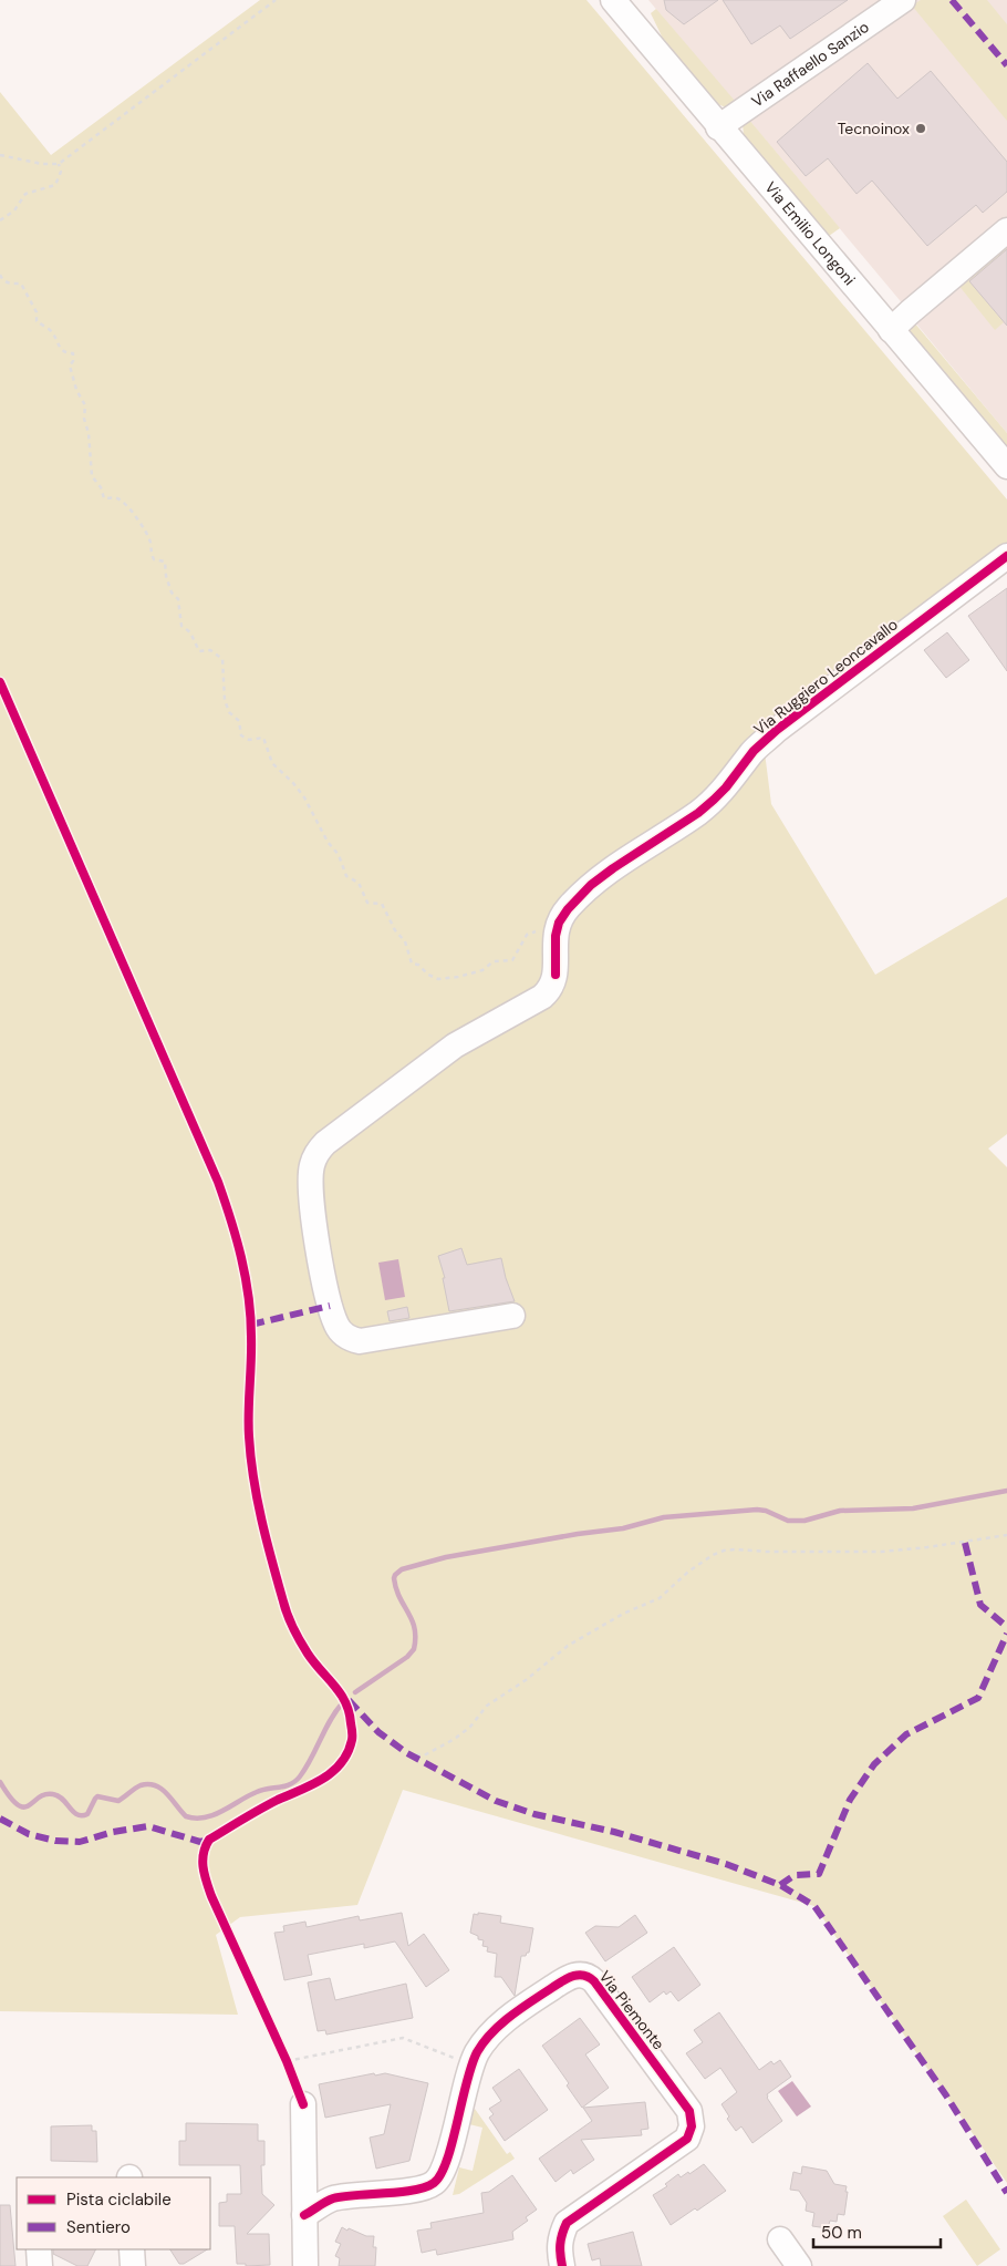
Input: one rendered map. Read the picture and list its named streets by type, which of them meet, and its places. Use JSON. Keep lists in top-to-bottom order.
{
  "streets": {
    "street": [
      "Via Raffaello Sanzio",
      "Via Emilio Longoni",
      "Via Ruggiero Leoncavallo",
      "Via Piemonte"
    ]
  },
  "crossings": [
    ["Via Raffaello Sanzio", "Via Emilio Longoni"]
  ],
  "places": ["Tecnoinox"],
  "legend": ["Pista ciclabile", "Sentiero"],
  "scale_bar": "50 m"
}
